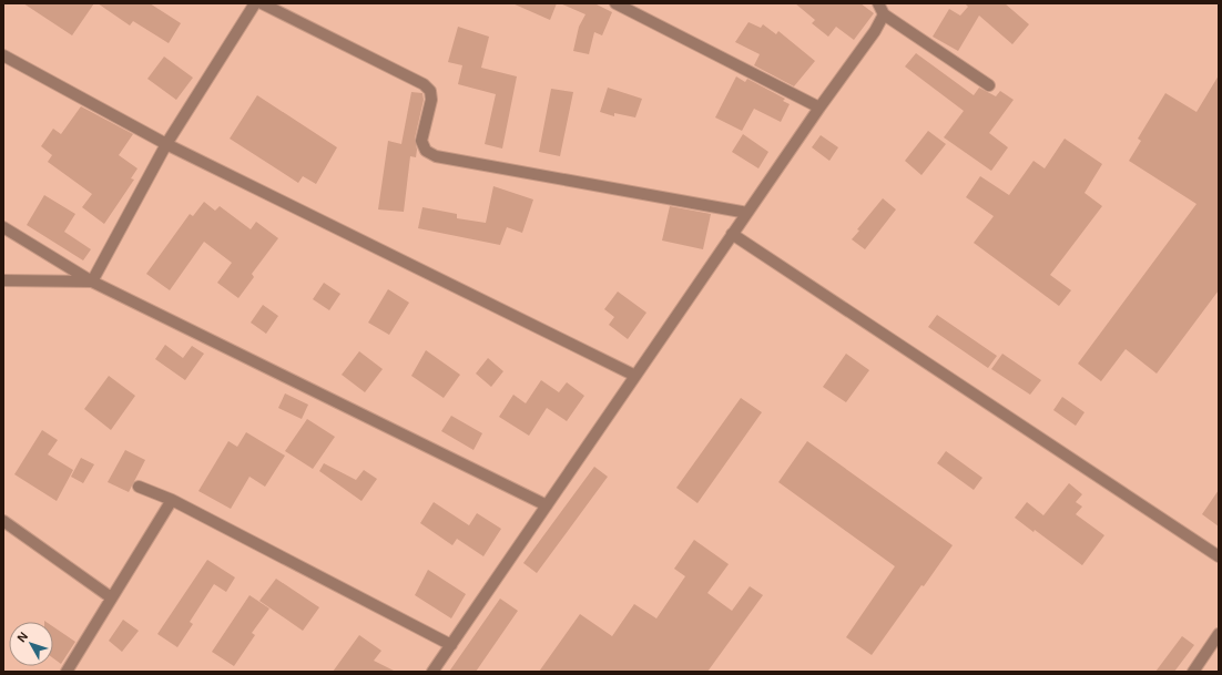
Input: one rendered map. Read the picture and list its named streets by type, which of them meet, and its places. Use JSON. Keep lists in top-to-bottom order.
{
  "north": "top left"
}
